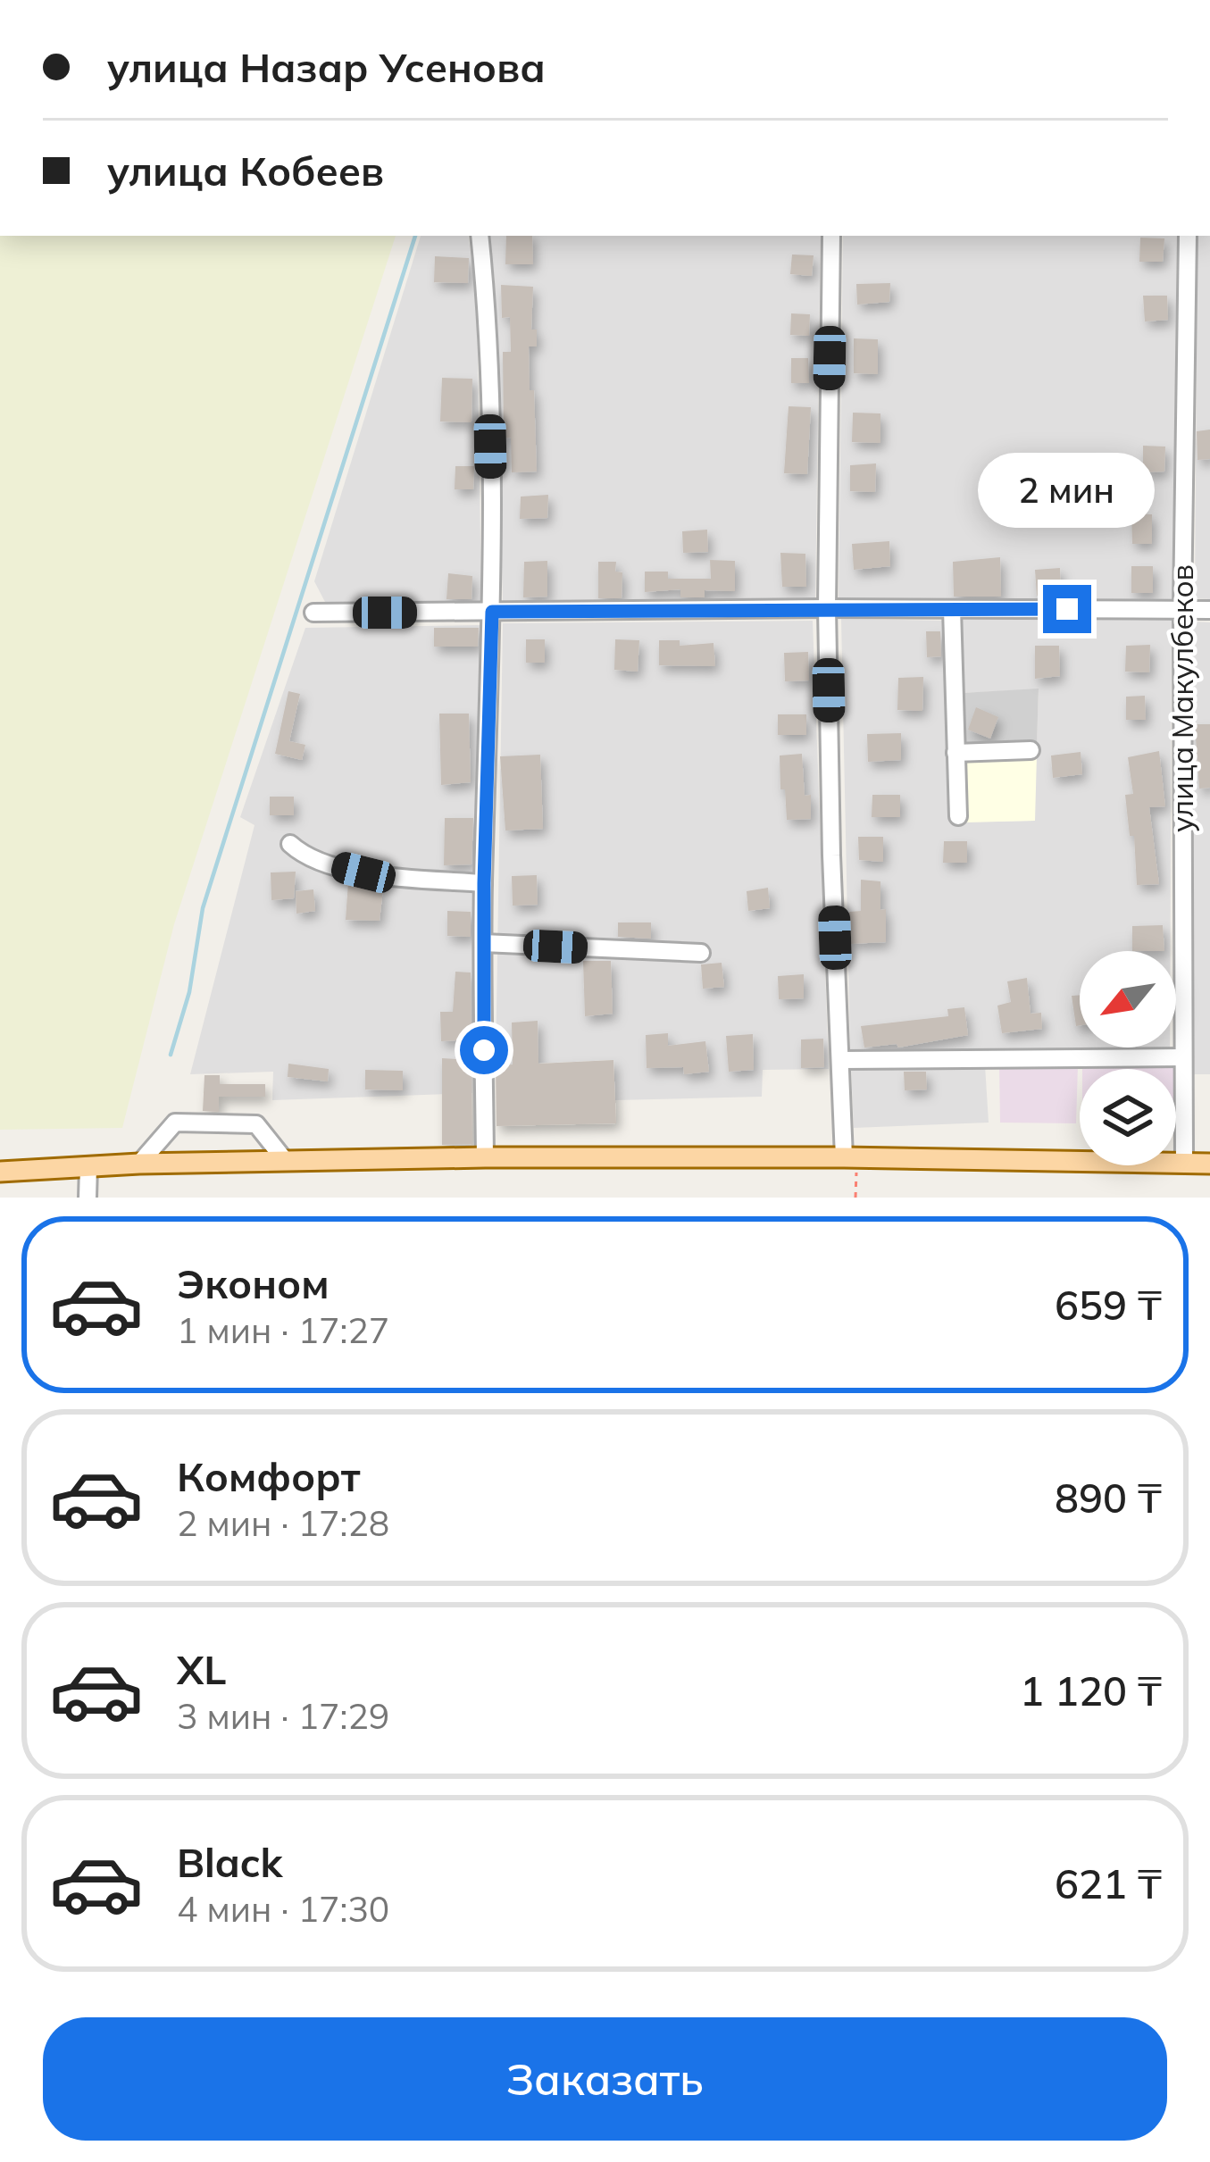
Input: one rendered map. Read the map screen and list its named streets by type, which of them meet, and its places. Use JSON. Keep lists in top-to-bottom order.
{
  "streets": {
    "street": ["улица Макулбеков"]
  },
  "north": "bottom left",
  "page": {
    "banner": ["улица Назар Усенова", "улица Кобеев"],
    "bubble": "2 мин",
    "list": [
      {
        "name": "Эконом",
        "note": "1 мин · 17:27",
        "value": "659 ₸"
      },
      {
        "name": "Комфорт",
        "note": "2 мин · 17:28",
        "value": "890 ₸"
      },
      {
        "name": "XL",
        "note": "3 мин · 17:29",
        "value": "1 120 ₸"
      },
      {
        "name": "Black",
        "note": "4 мин · 17:30",
        "value": "621 ₸"
      }
    ],
    "buttons": "Заказать"
  }
}
